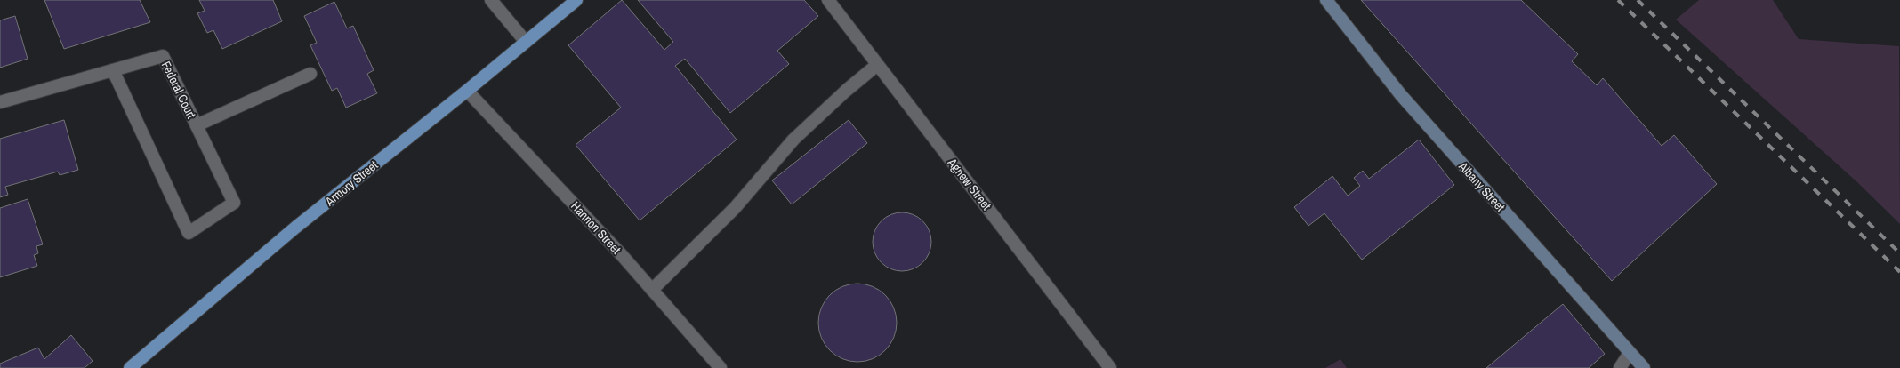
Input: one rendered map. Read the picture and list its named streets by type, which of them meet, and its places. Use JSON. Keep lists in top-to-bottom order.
{
  "streets": {
    "main road": ["Armory Street", "Albany Street"],
    "street": ["Federal Court", "Agnew Street", "Hannon Street"]
  },
  "crossings": [
    ["Armory Street", "Hannon Street"]
  ]
}
